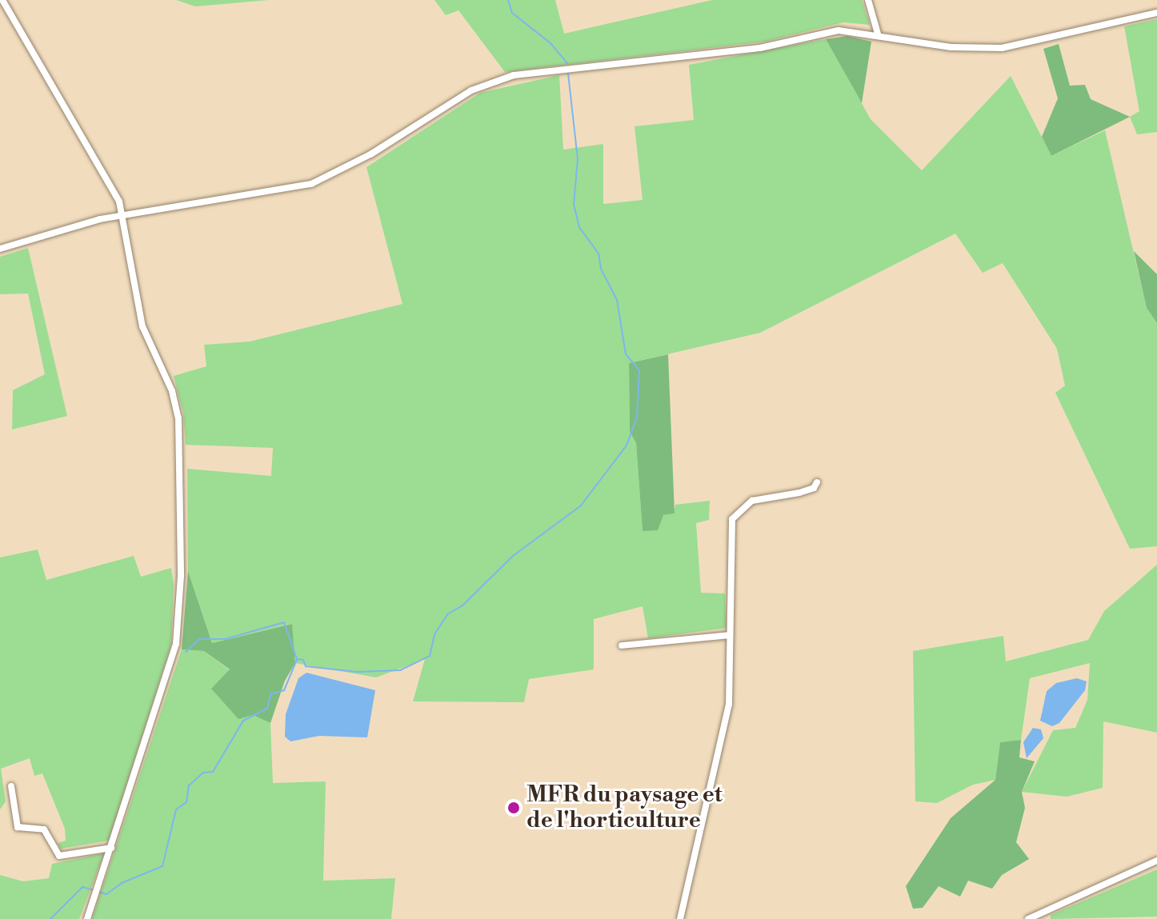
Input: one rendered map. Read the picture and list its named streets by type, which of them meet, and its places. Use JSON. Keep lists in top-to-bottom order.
{
  "places": ["MFR du paysage et de l'horticulture"]
}
